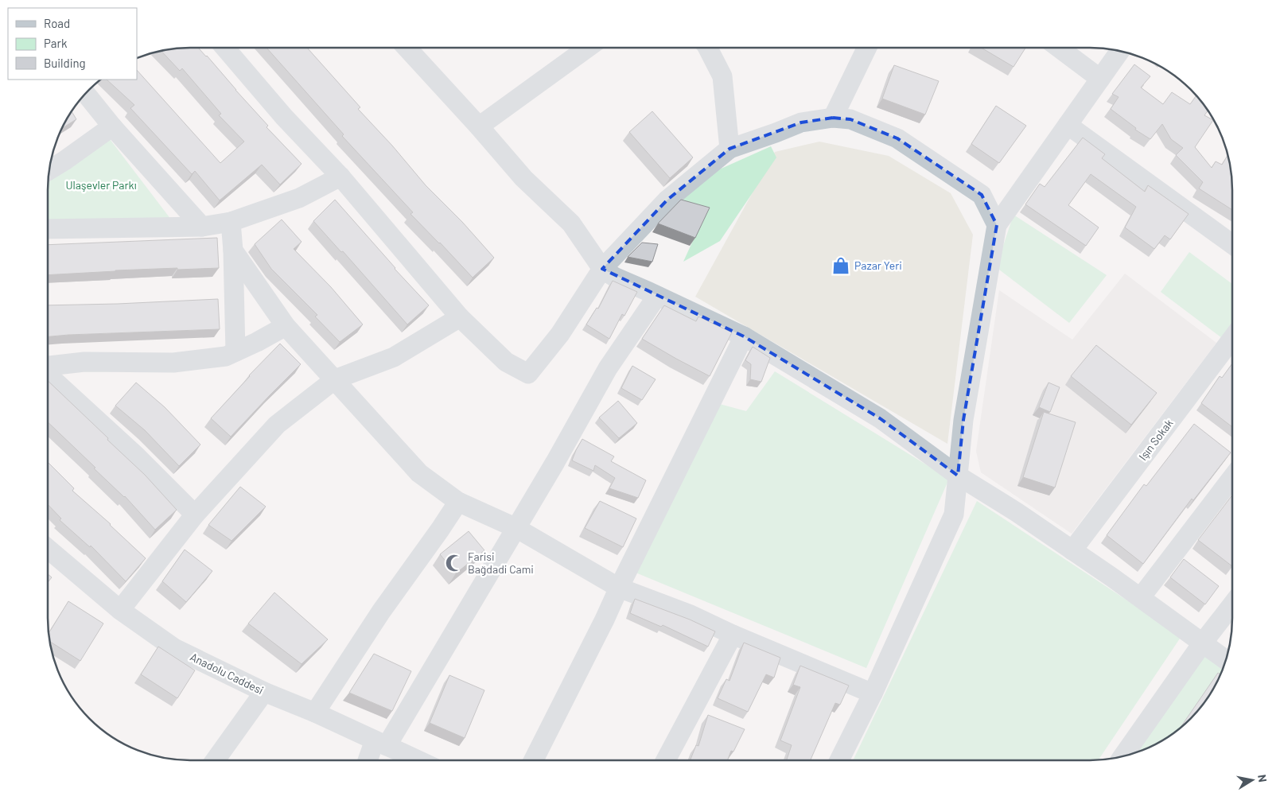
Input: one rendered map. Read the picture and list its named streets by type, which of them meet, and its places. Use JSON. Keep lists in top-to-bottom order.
{
  "streets": {
    "street": ["Işın Sokak", "Anadolu Caddesi"]
  },
  "parks": ["Ulaşevler Parkı"],
  "places": {
    "shop": ["Pazar Yeri"],
    "mosque": ["Farisi Bağdadi Cami"]
  },
  "legend": ["Road", "Park", "Building"],
  "north": "right"
}
